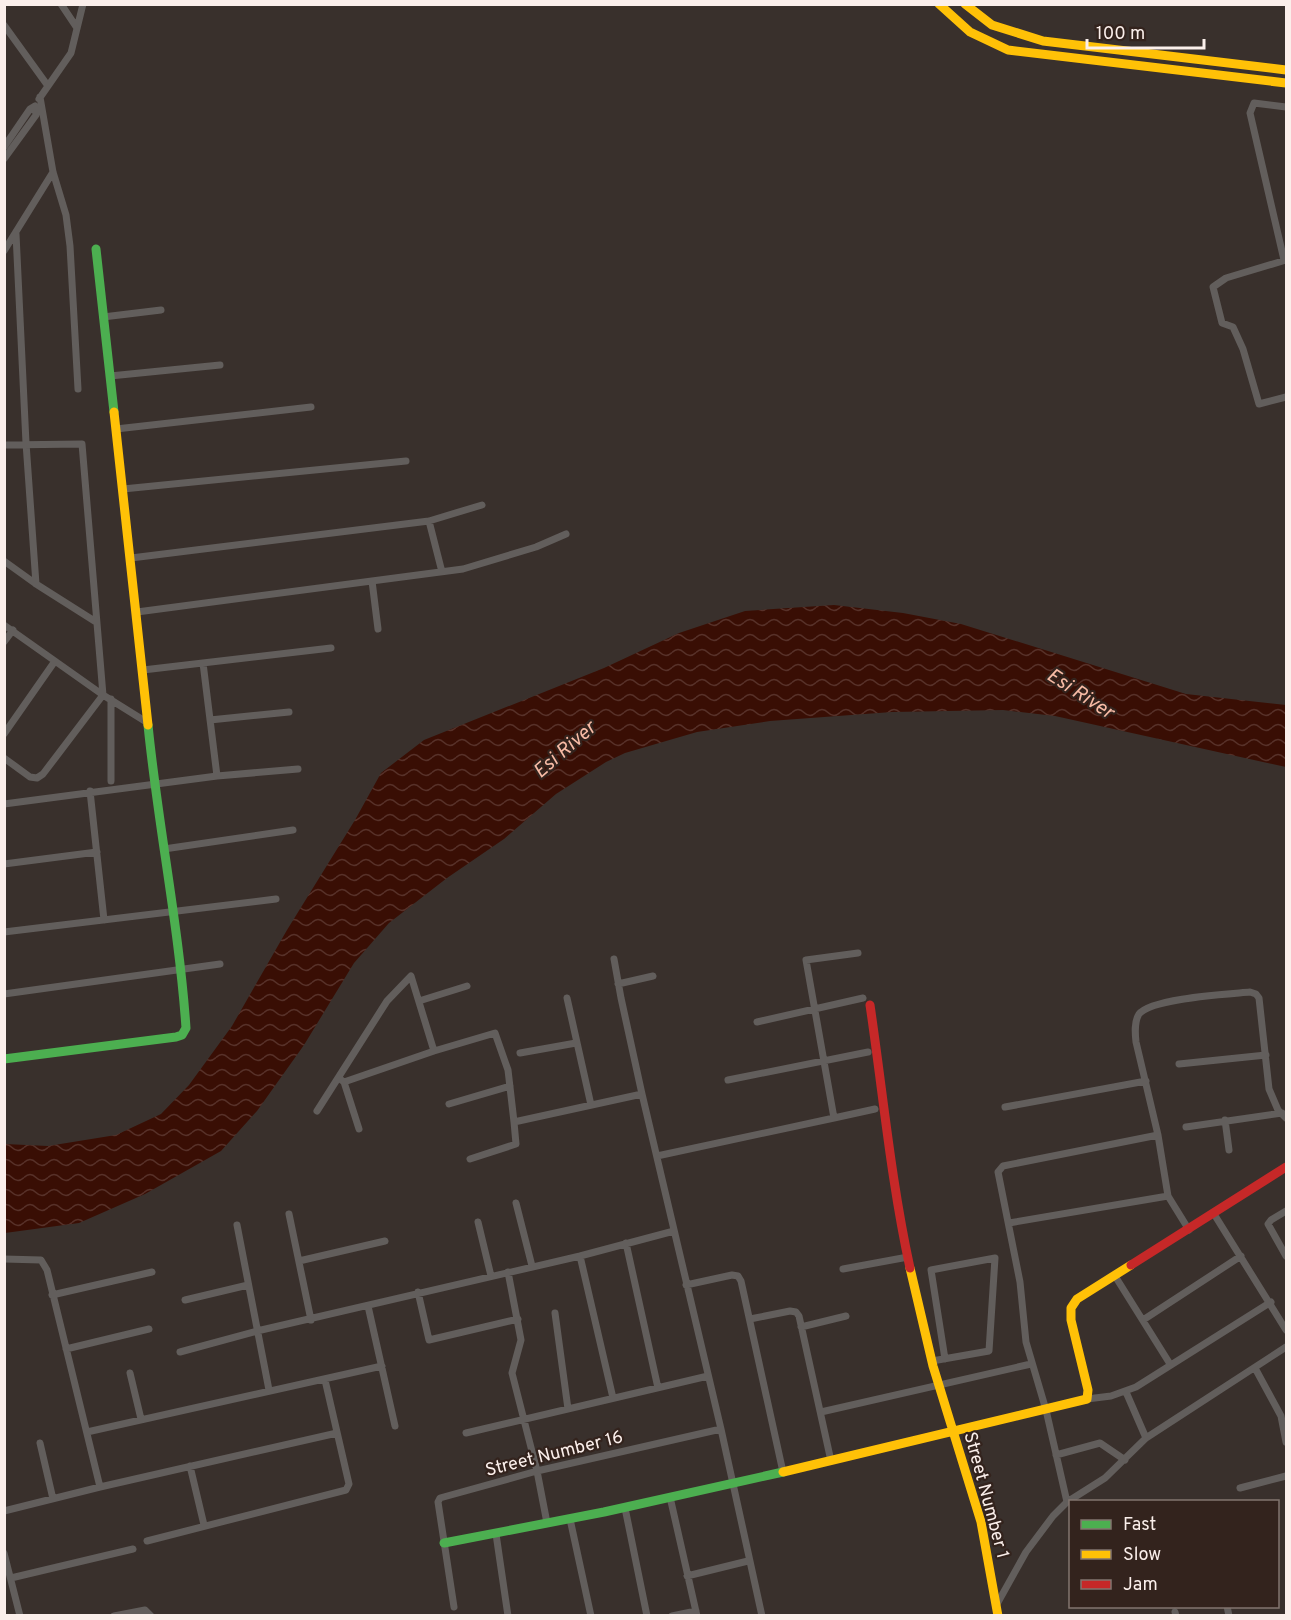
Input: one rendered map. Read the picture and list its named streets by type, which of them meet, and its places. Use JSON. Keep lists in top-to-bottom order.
{
  "streets": {
    "main road": ["Street Number 1"],
    "street": ["Street Number 16"]
  },
  "water": ["Esi River"],
  "legend": ["Fast", "Slow", "Jam"],
  "scale_bar": "100 m"
}
